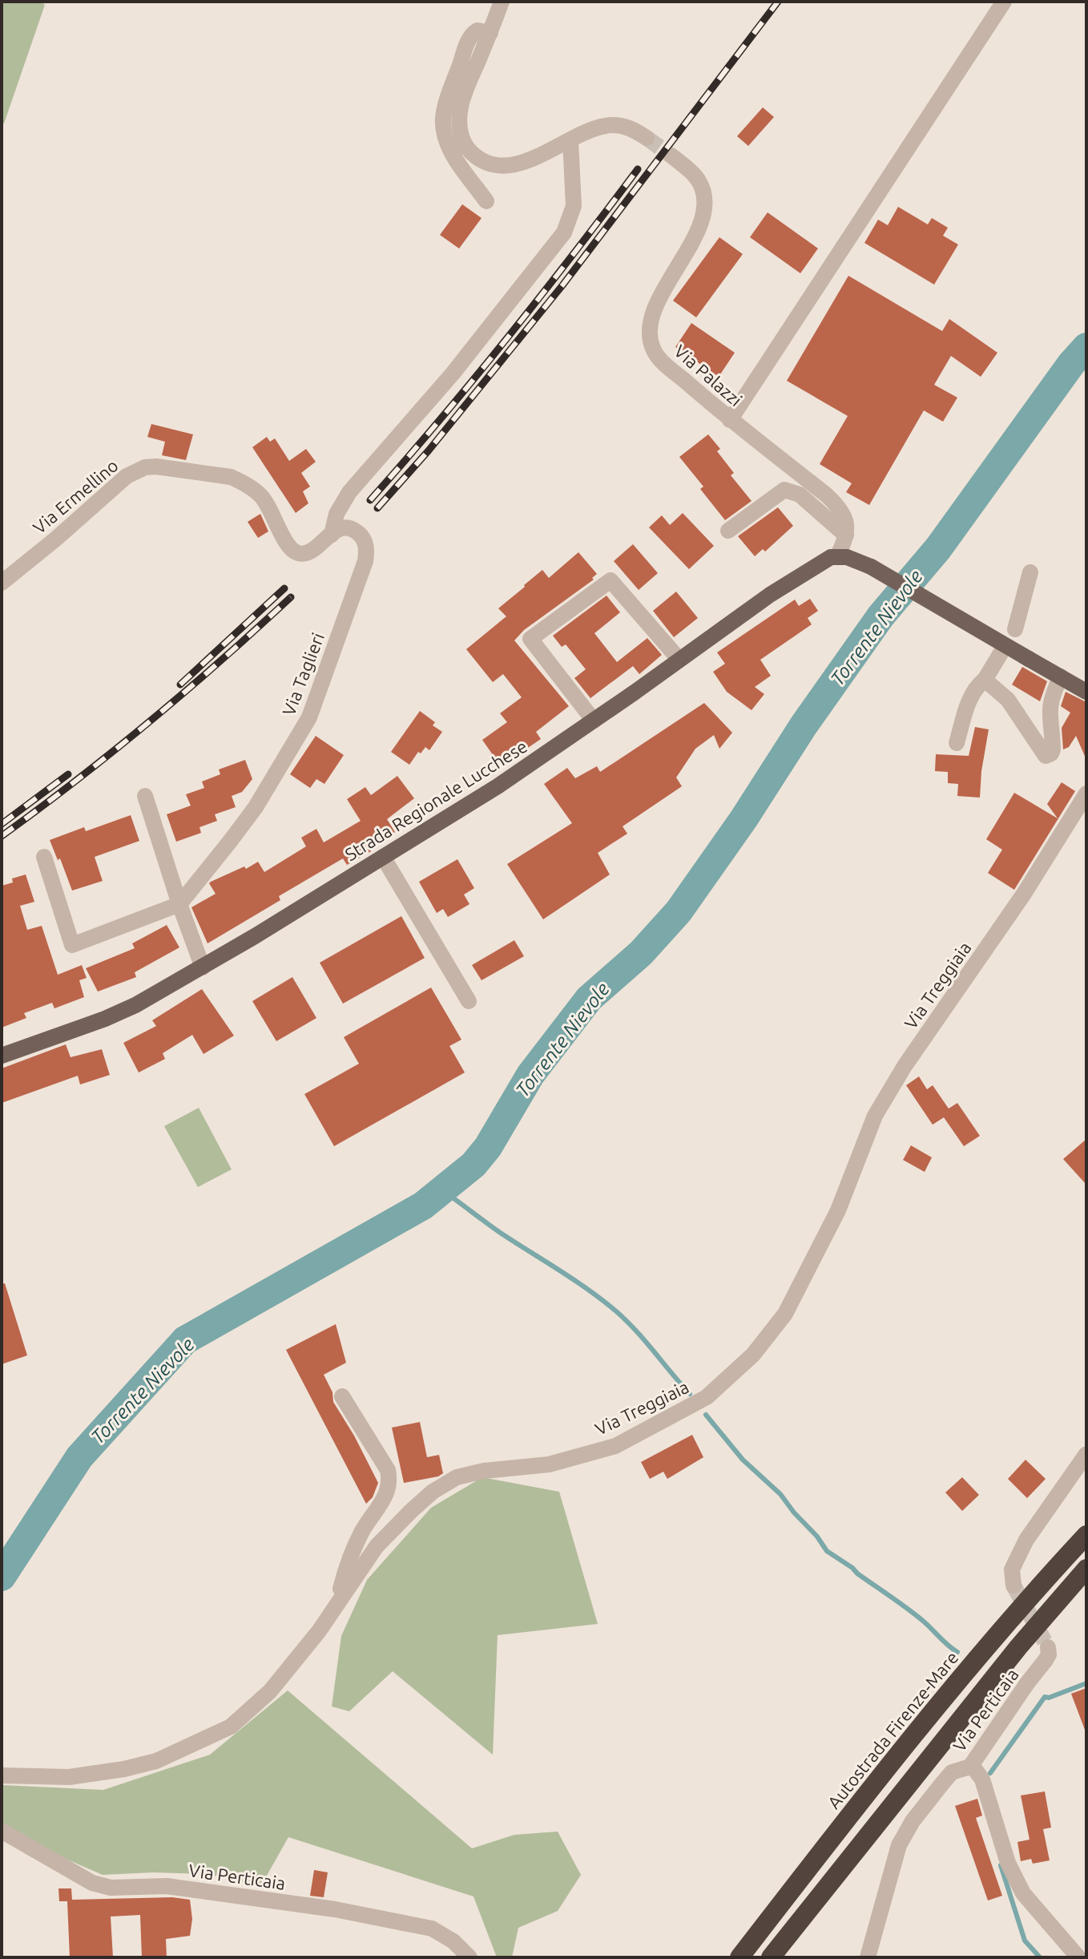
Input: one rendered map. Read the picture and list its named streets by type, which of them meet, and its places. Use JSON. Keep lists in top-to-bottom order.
{
  "streets": {
    "highway": ["Autostrada Firenze-Mare"],
    "main road": ["Strada Regionale Lucchese"],
    "street": [
      "Via Palazzi",
      "Via Ermellino",
      "Via Taglieri",
      "Via Treggiaia",
      "Via Perticaia"
    ]
  },
  "crossings": [
    ["Via Ermellino", "Via Taglieri"]
  ],
  "water": ["Torrente Nievole"]
}
